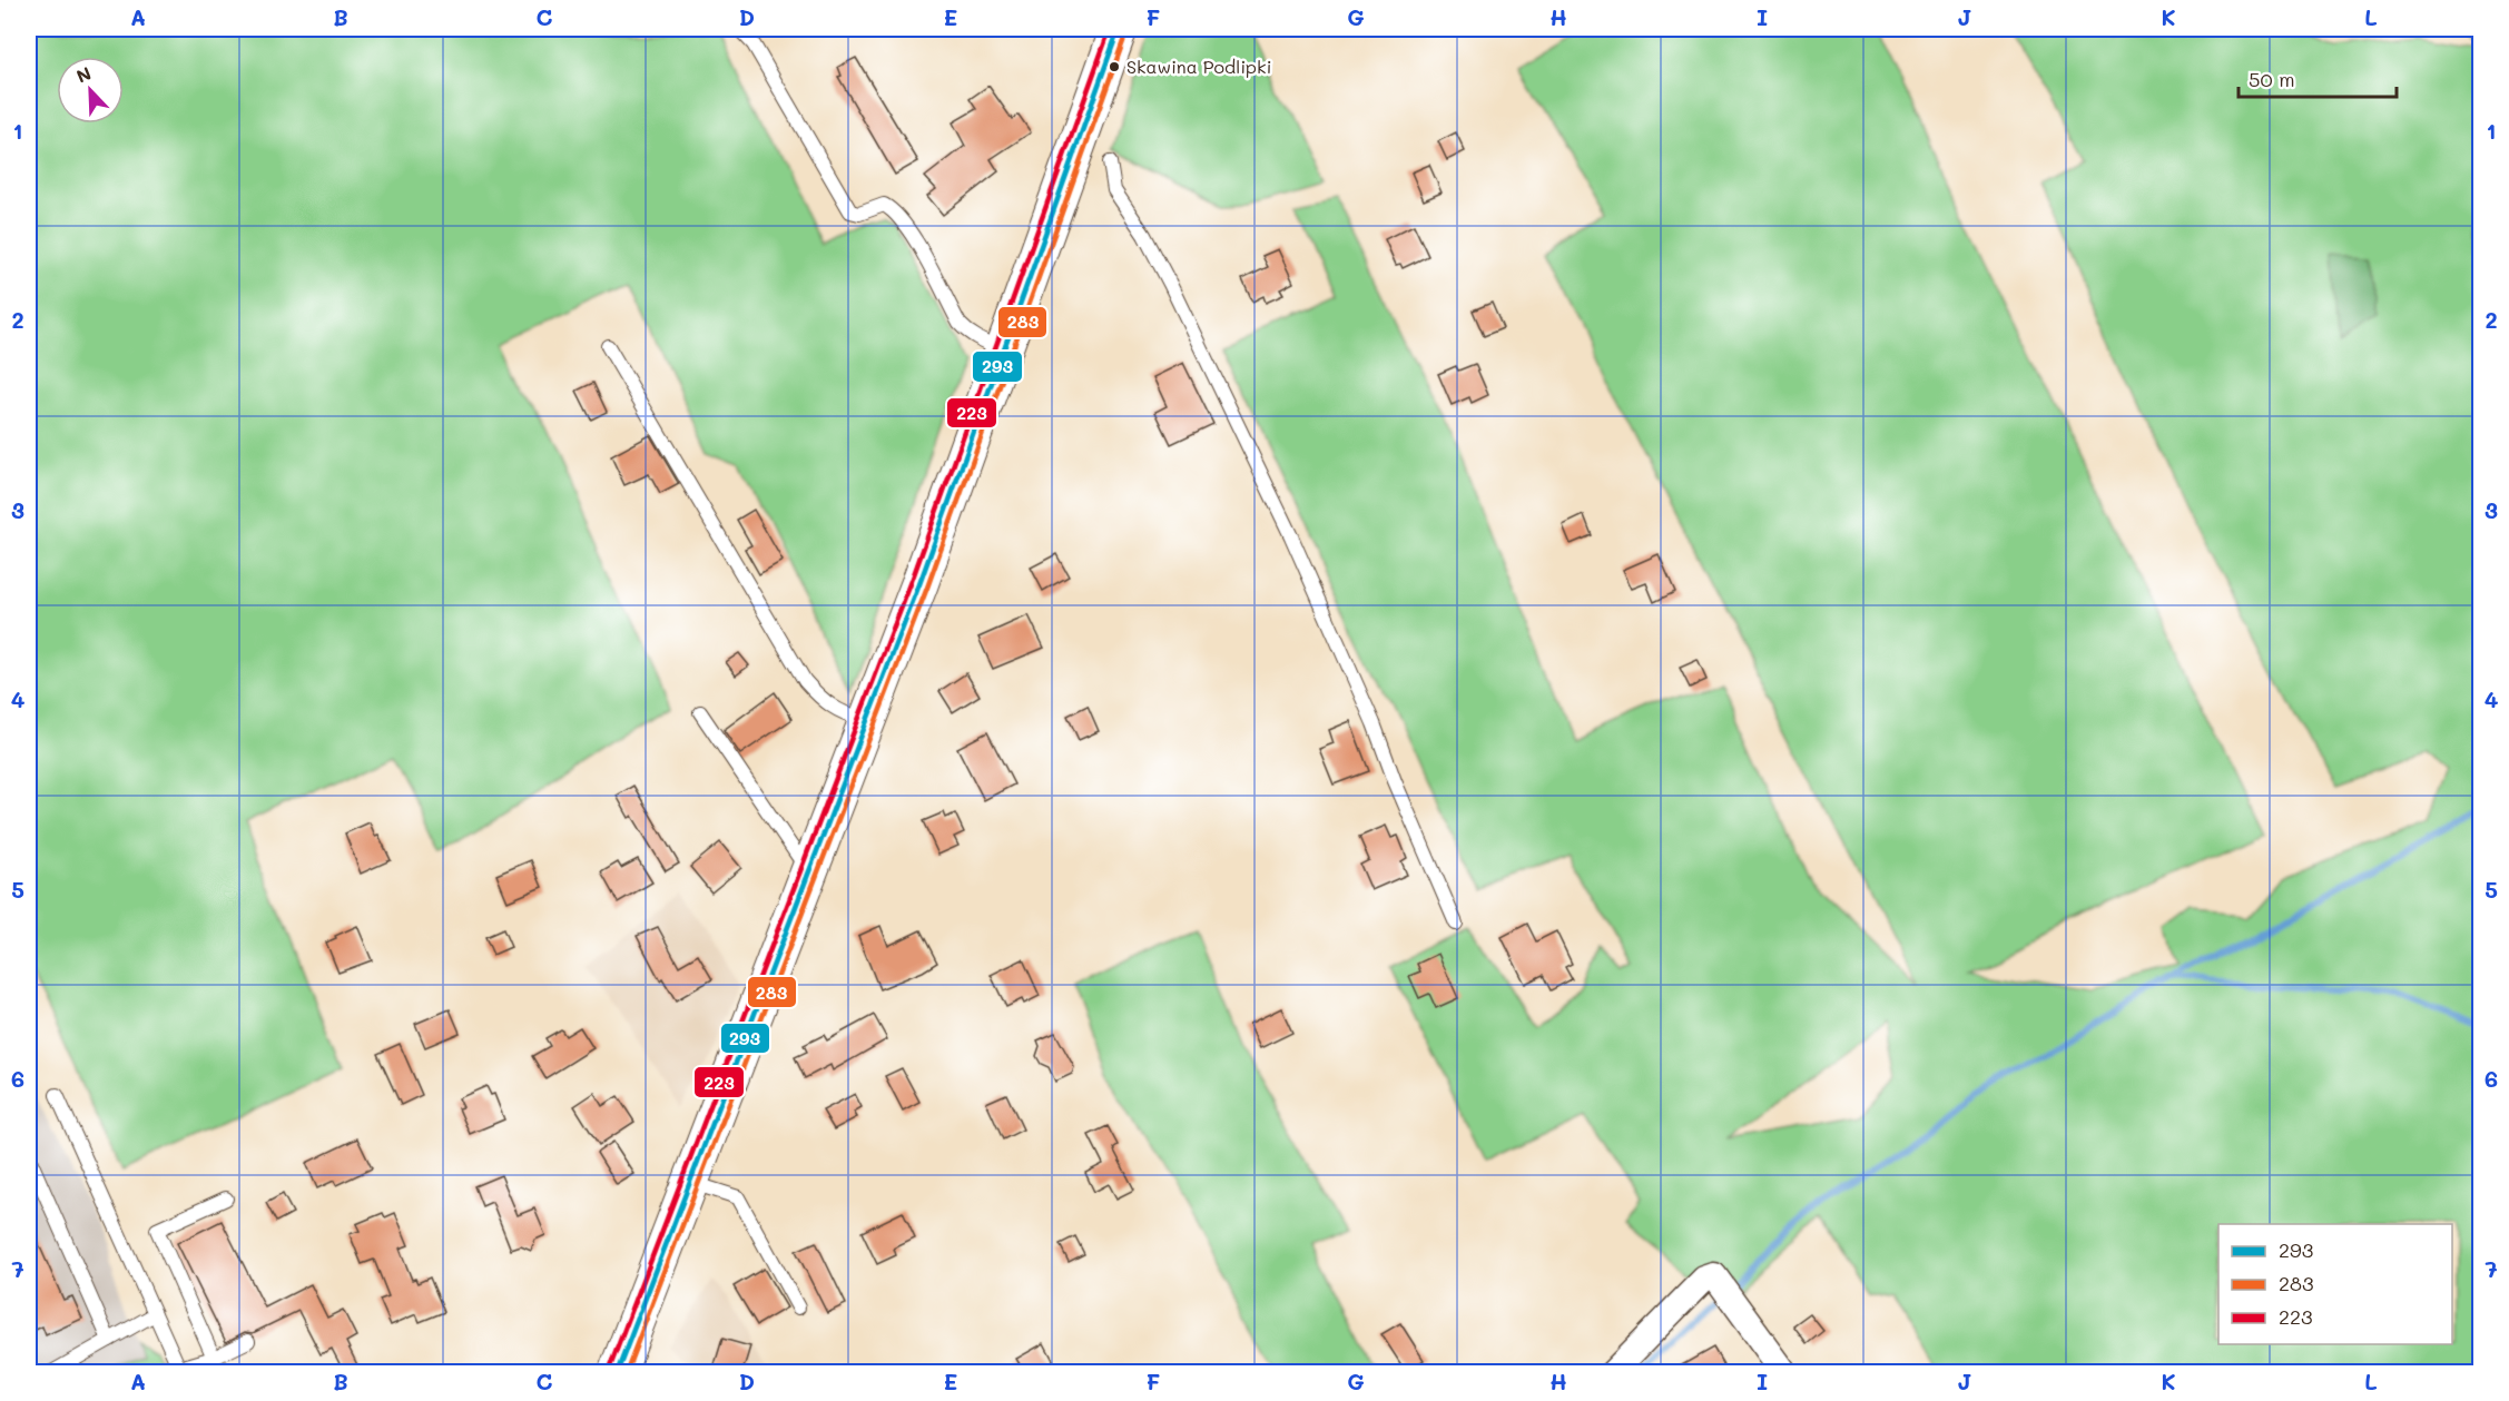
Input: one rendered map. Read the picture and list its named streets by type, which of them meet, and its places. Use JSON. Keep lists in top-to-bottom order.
{
  "places": ["Skawina Podlipki"],
  "lines": ["transit line 293", "transit line 223", "transit line 283"],
  "legend": ["293", "283", "223"],
  "scale_bar": "50 m",
  "north": "top left",
  "grid": {
    "columns": [
      "A",
      "B",
      "C",
      "D",
      "E",
      "F",
      "G",
      "H",
      "I",
      "J",
      "K",
      "L"
    ],
    "rows": [
      "1",
      "2",
      "3",
      "4",
      "5",
      "6",
      "7"
    ]
  }
}
